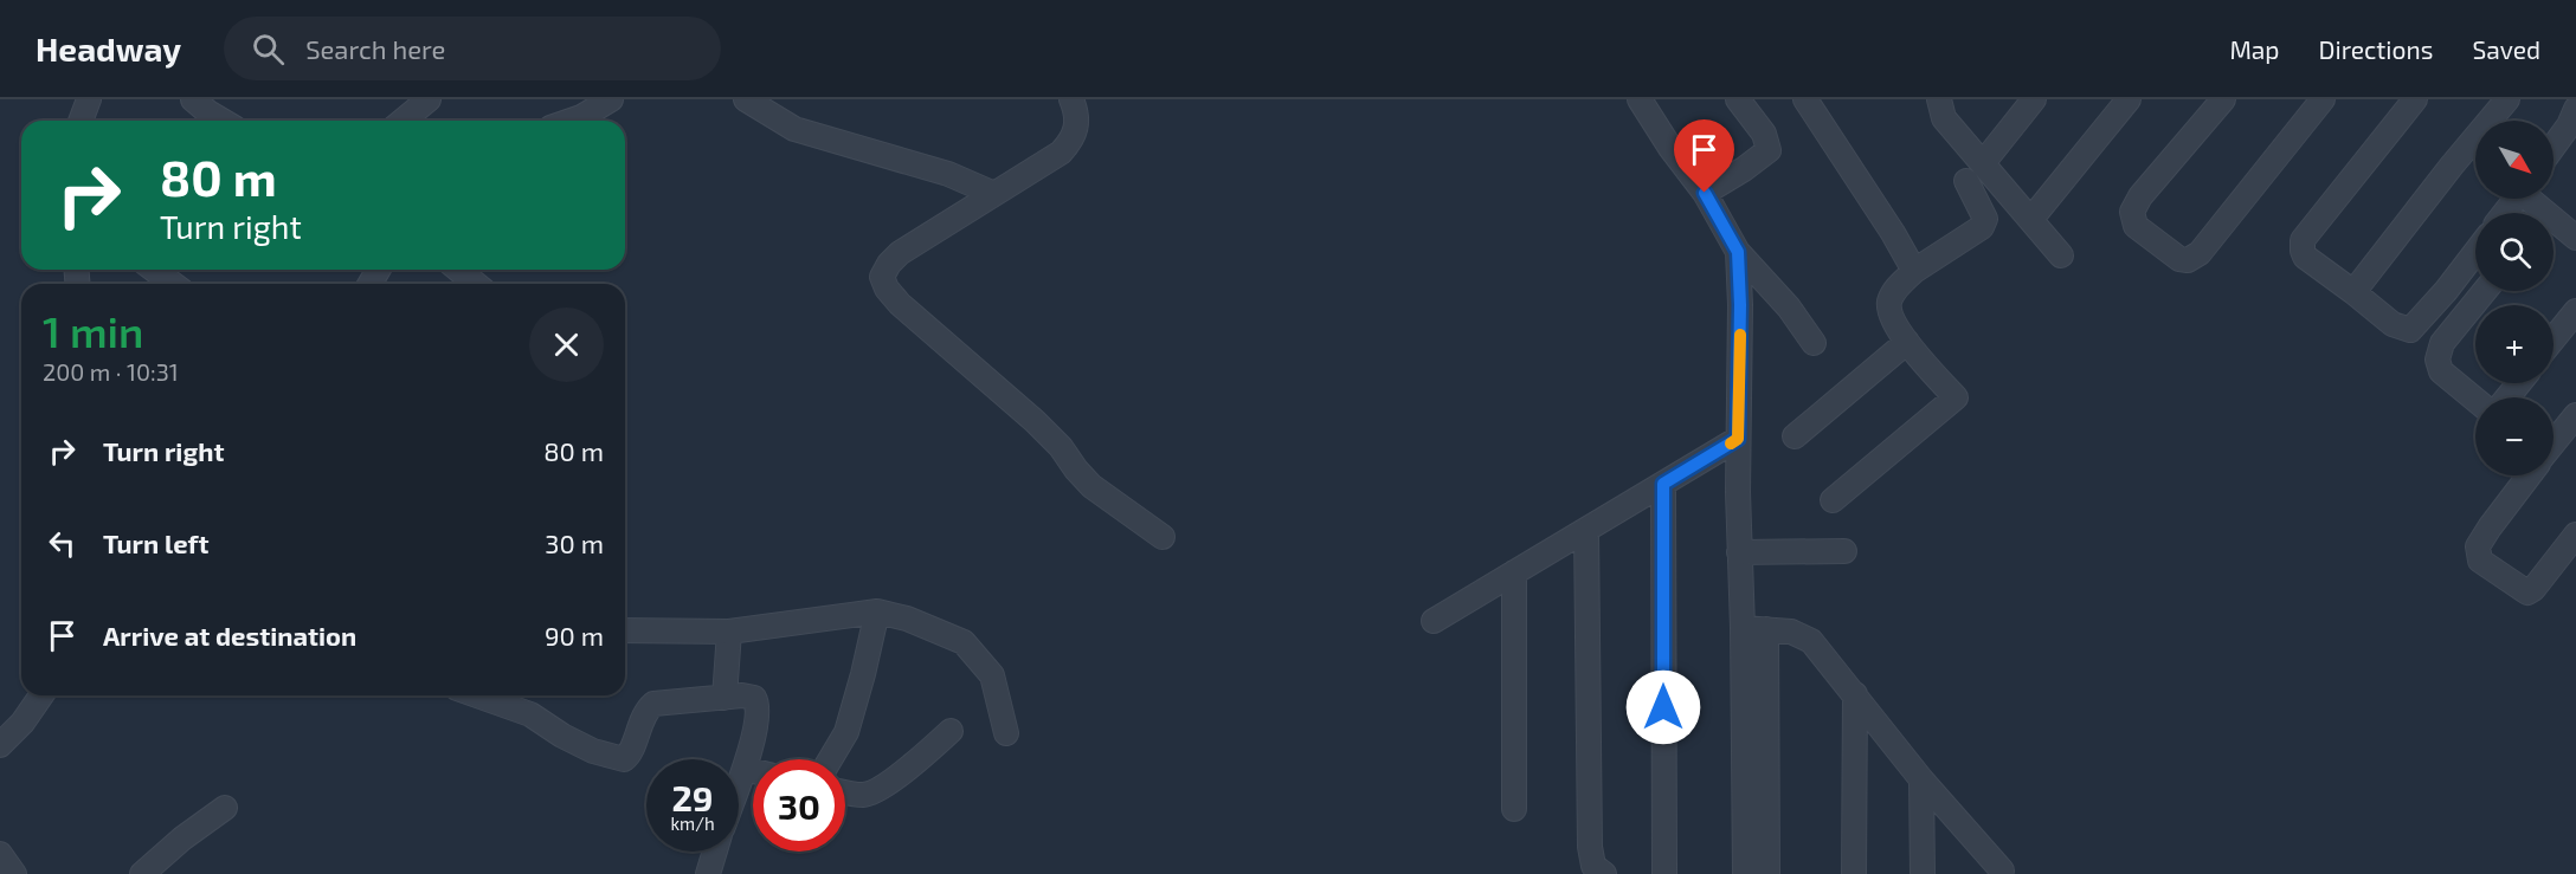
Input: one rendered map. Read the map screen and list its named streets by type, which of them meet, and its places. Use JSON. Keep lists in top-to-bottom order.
{
  "north": "bottom right",
  "page": {
    "header": "Headway",
    "search": "Search here",
    "nav": ["Map", "Directions", "Saved"],
    "map_buttons": ["+", "−"],
    "turn": ["80 m", "Turn right"],
    "heading": ["1 min", "200 m · 10:31"],
    "list": [
      {
        "name": "Turn right",
        "value": "80 m"
      },
      {
        "name": "Turn left",
        "value": "30 m"
      },
      {
        "name": "Arrive at destination",
        "value": "90 m"
      }
    ],
    "speed": "29 km/h",
    "limit": "30"
  }
}
